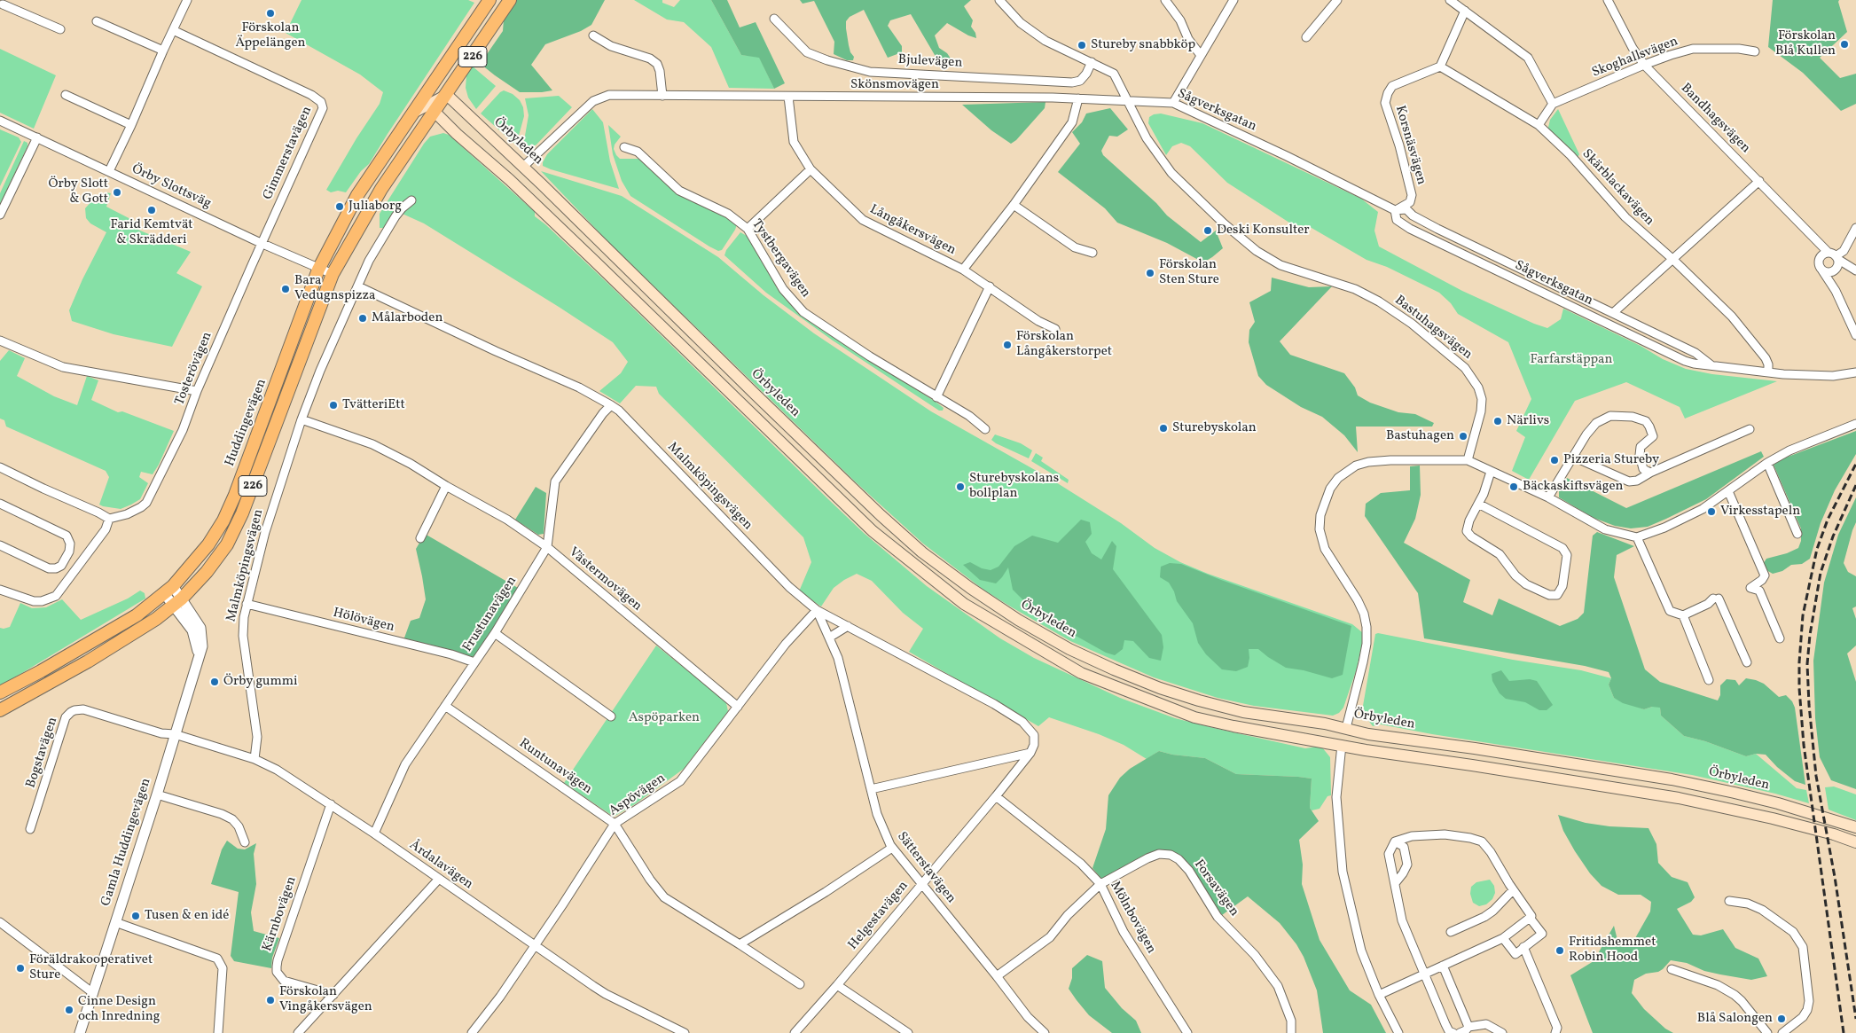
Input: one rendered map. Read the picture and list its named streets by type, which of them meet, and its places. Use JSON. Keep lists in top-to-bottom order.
{
  "streets": {
    "main road": ["226", "Örbyleden", "Huddingevägen"],
    "street": [
      "Skoghallsvägen",
      "Bjulevägen",
      "Skönsmovägen",
      "Sågverksgatan",
      "Bandhagsvägen",
      "Korsnäsvägen",
      "Gimmerstavägen",
      "Örby Slottsväg",
      "Skärblackavägen",
      "Långåkersvägen",
      "Tystbergavägen",
      "Bastuhagsvägen",
      "Tosterövägen",
      "Malmköpingsvägen",
      "Västermovägen",
      "Frustunavägen",
      "Hölövägen",
      "Bogstavägen",
      "Runtunavägen",
      "Aspövägen",
      "Gamla Huddingevägen",
      "Årdalavägen",
      "Sätterstavägen",
      "Forsavägen",
      "Kärnbovägen",
      "Helgestavägen",
      "Mölnbovägen"
    ]
  },
  "crossings": [
    ["Skoghallsvägen", "Bandhagsvägen"],
    ["Skönsmovägen", "Sågverksgatan"],
    ["Skönsmovägen", "Örbyleden"],
    ["Skönsmovägen", "Långåkersvägen"],
    ["Skönsmovägen", "Bastuhagsvägen"],
    ["Sågverksgatan", "Korsnäsvägen"],
    ["Sågverksgatan", "Skärblackavägen"],
    ["Sågverksgatan", "Bastuhagsvägen"],
    ["Örbyleden", "Huddingevägen"],
    ["Korsnäsvägen", "Skärblackavägen"],
    ["Gimmerstavägen", "Örby Slottsväg"],
    ["Gimmerstavägen", "Tosterövägen"],
    ["Örby Slottsväg", "Tosterövägen"],
    ["Örby Slottsväg", "Huddingevägen"],
    ["Huddingevägen", "Gamla Huddingevägen"],
    ["Malmköpingsvägen", "Västermovägen"],
    ["Malmköpingsvägen", "Frustunavägen"],
    ["Malmköpingsvägen", "Hölövägen"],
    ["Malmköpingsvägen", "Aspövägen"],
    ["Malmköpingsvägen", "Årdalavägen"],
    ["Malmköpingsvägen", "Sätterstavägen"],
    ["Malmköpingsvägen", "Helgestavägen"],
    ["Västermovägen", "Frustunavägen"],
    ["Västermovägen", "Aspövägen"],
    ["Frustunavägen", "Hölövägen"],
    ["Frustunavägen", "Runtunavägen"],
    ["Frustunavägen", "Årdalavägen"],
    ["Bogstavägen", "Gamla Huddingevägen"],
    ["Bogstavägen", "Årdalavägen"],
    ["Runtunavägen", "Aspövägen"],
    ["Aspövägen", "Årdalavägen"],
    ["Aspövägen", "Sätterstavägen"],
    ["Gamla Huddingevägen", "Årdalavägen"],
    ["Årdalavägen", "Kärnbovägen"],
    ["Sätterstavägen", "Forsavägen"],
    ["Sätterstavägen", "Helgestavägen"],
    ["Forsavägen", "Mölnbovägen"],
    ["Helgestavägen", "Mölnbovägen"]
  ],
  "parks": ["Farfarstäppan", "Aspöparken"],
  "places": [
    "Förskolan Äppelängen",
    "Förskolan Blå Kullen",
    "Stureby snabbköp",
    "Örby Slott & Gott",
    "Juliaborg",
    "Farid Kemtvät & Skrädderi",
    "Deski Konsulter",
    "Förskolan Sten Sture",
    "Bara Vedugnspizza",
    "Målarboden",
    "Förskolan Långåkerstorpet",
    "TvätteriEtt",
    "Närlivs",
    "Sturebyskolan",
    "Bastuhagen",
    "Pizzeria Stureby",
    "Sturebyskolans bollplan",
    "Bäckaskiftsvägen",
    "Virkesstapeln",
    "Örby gummi",
    "Tusen & en idé",
    "Fritidshemmet Robin Hood",
    "Föräldrakooperativet Sture",
    "Förskolan Vingåkersvägen",
    "Cinne Design och Inredning",
    "Blå Salongen"
  ]
}
